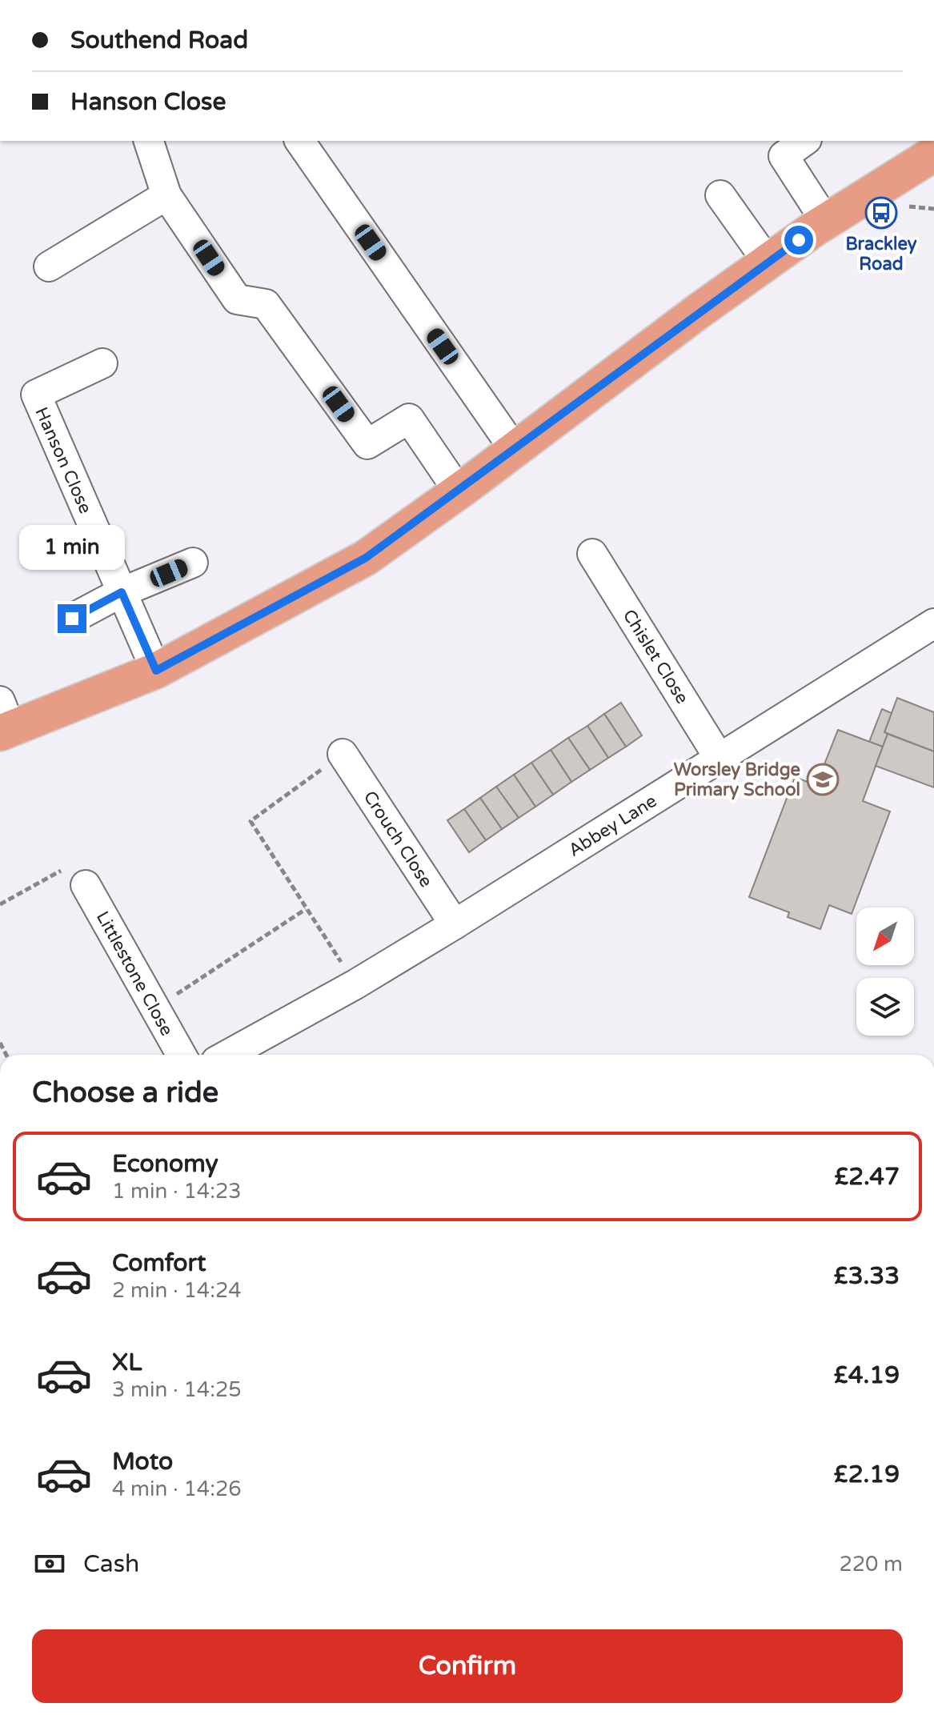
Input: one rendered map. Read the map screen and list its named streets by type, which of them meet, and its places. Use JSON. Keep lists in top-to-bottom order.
{
  "streets": {
    "street": [
      "Hanson Close",
      "Chislet Close",
      "Abbey Lane",
      "Crouch Close",
      "Littlestone Close"
    ]
  },
  "crossings": [
    ["Chislet Close", "Abbey Lane"],
    ["Abbey Lane", "Crouch Close"]
  ],
  "places": {
    "bus stop": ["Brackley Road"],
    "school or university": ["Worsley Bridge Primary School"]
  },
  "north": "bottom left",
  "page": {
    "banner": ["Southend Road", "Hanson Close"],
    "bubble": "1 min",
    "heading": "Choose a ride",
    "list": [
      {
        "name": "Economy",
        "note": "1 min · 14:23",
        "value": "£2.47"
      },
      {
        "name": "Comfort",
        "note": "2 min · 14:24",
        "value": "£3.33"
      },
      {
        "name": "XL",
        "note": "3 min · 14:25",
        "value": "£4.19"
      },
      {
        "name": "Moto",
        "note": "4 min · 14:26",
        "value": "£2.19"
      }
    ],
    "pay": ["Cash", "220 m"],
    "buttons": "Confirm"
  }
}
